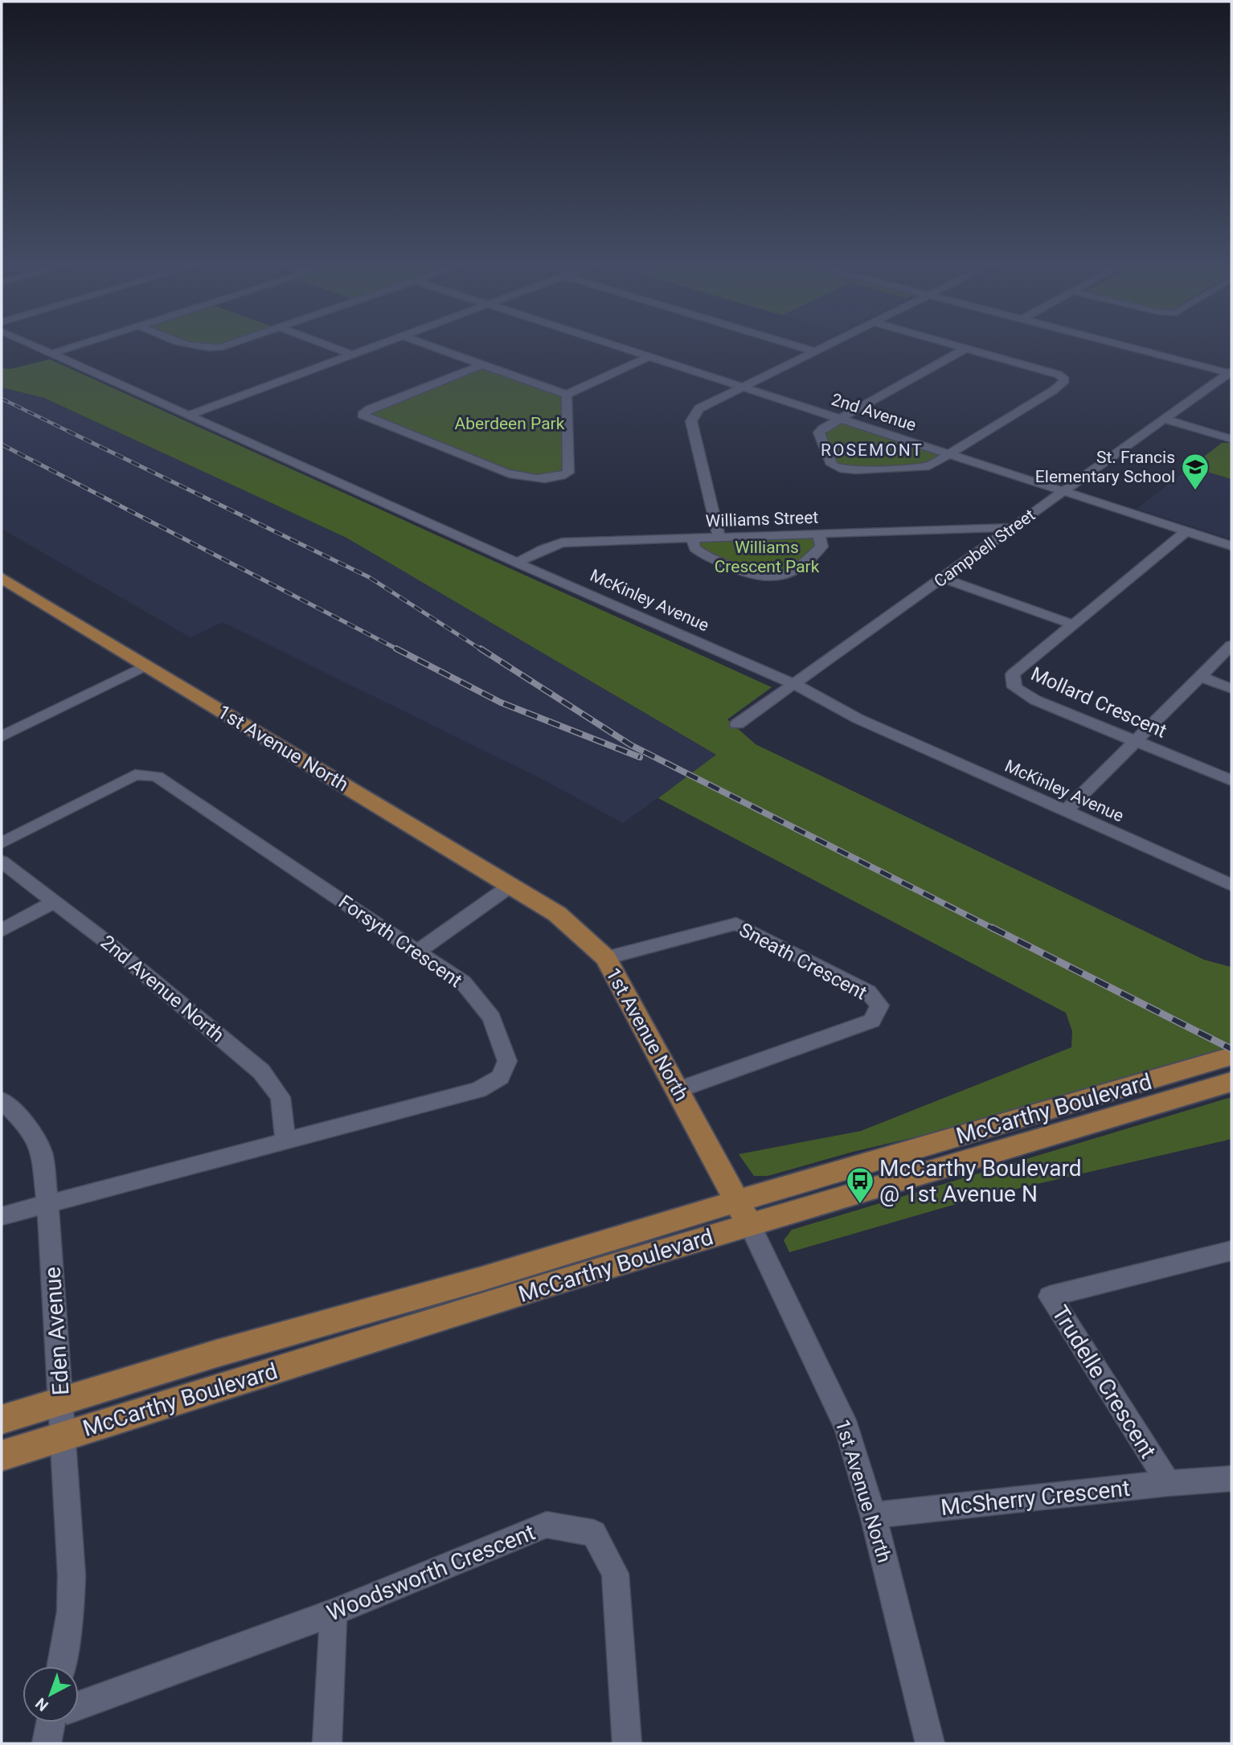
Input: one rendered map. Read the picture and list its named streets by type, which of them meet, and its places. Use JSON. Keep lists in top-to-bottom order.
{
  "streets": {
    "main road": ["1st Avenue North", "McCarthy Boulevard"],
    "street": [
      "2nd Avenue",
      "Williams Street",
      "Campbell Street",
      "McKinley Avenue",
      "Mollard Crescent",
      "Forsyth Crescent",
      "Sneath Crescent",
      "2nd Avenue North",
      "Eden Avenue",
      "Trudelle Crescent",
      "McSherry Crescent",
      "Woodsworth Crescent"
    ]
  },
  "crossings": [
    ["2nd Avenue", "Campbell Street"],
    ["2nd Avenue", "Mollard Crescent"],
    ["Williams Street", "Campbell Street"],
    ["Williams Street", "McKinley Avenue"],
    ["Campbell Street", "McKinley Avenue"],
    ["1st Avenue North", "Sneath Crescent"],
    ["1st Avenue North", "McCarthy Boulevard"],
    ["1st Avenue North", "McSherry Crescent"],
    ["Forsyth Crescent", "2nd Avenue North"],
    ["Forsyth Crescent", "Eden Avenue"],
    ["McCarthy Boulevard", "Eden Avenue"],
    ["Trudelle Crescent", "McSherry Crescent"]
  ],
  "districts": ["ROSEMONT"],
  "parks": ["Aberdeen Park", "Williams Crescent Park"],
  "places": {
    "school or university": ["St. Francis Elementary School"],
    "bus stop": ["McCarthy Boulevard @ 1st Avenue N"]
  },
  "north": "bottom left"
}
